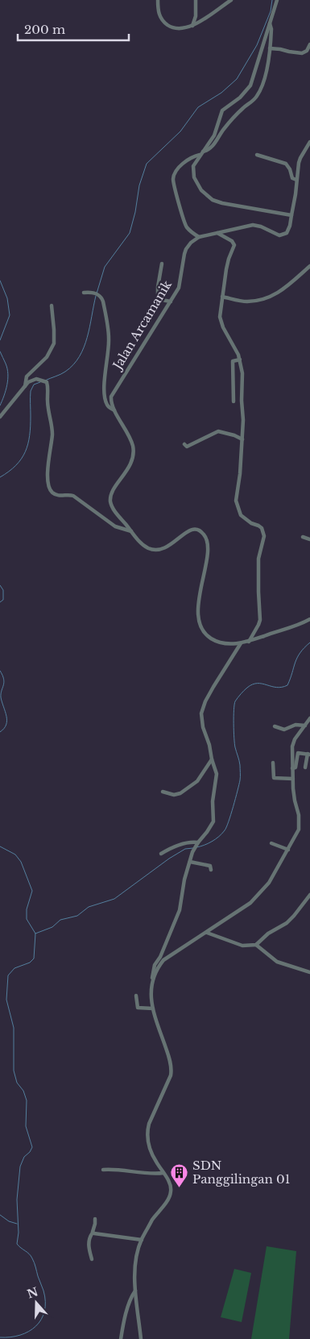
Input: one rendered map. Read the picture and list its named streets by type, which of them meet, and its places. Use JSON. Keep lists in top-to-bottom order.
{
  "streets": {
    "street": ["Jalan Arcamanik"]
  },
  "places": {
    "building": ["SDN Panggilingan 01"]
  },
  "scale_bar": "200 m",
  "north": "top"
}
